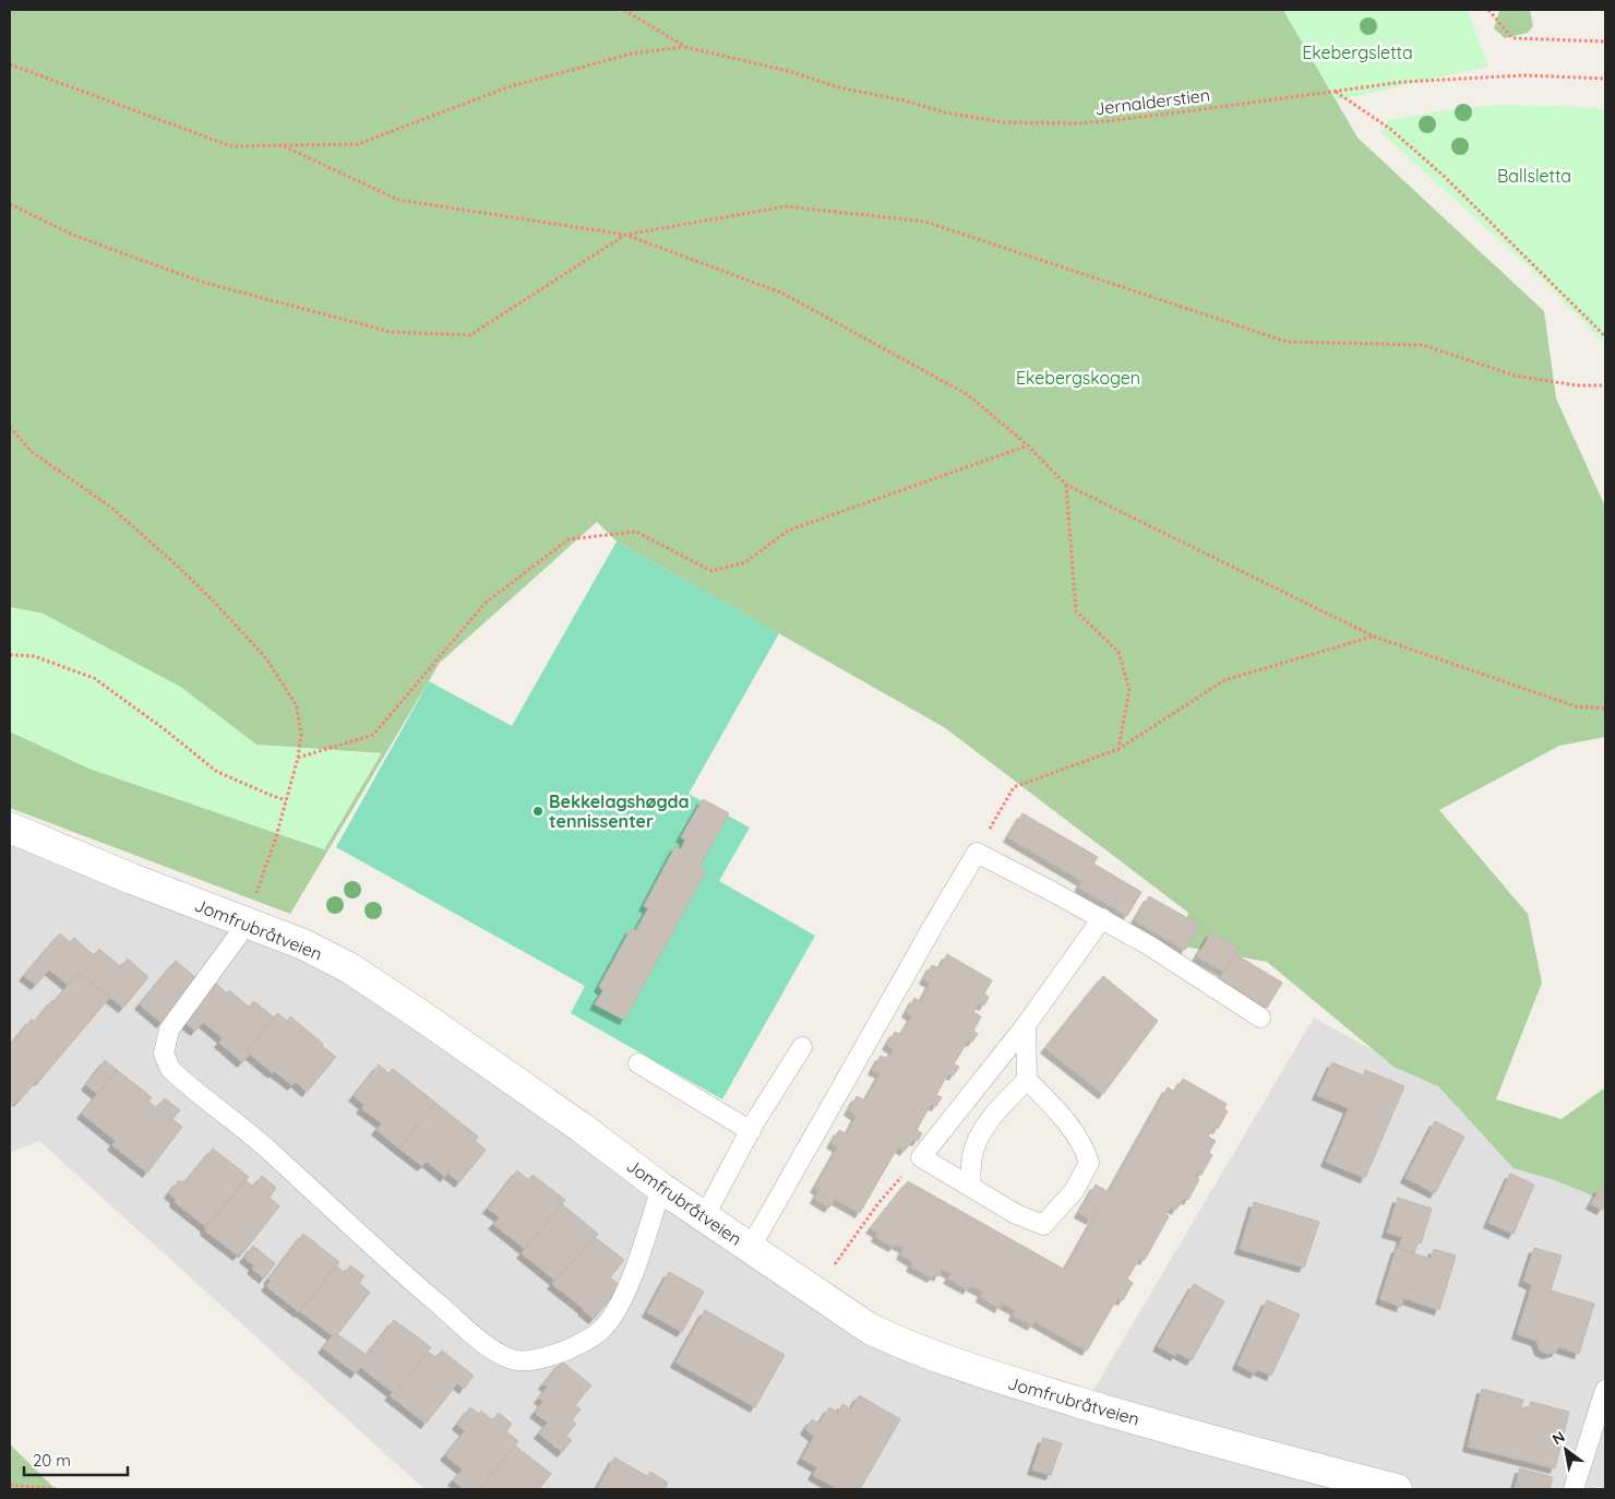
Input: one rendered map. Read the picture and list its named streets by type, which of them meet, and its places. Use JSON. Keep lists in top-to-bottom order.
{
  "streets": {
    "street": ["Jomfrubråtveien"],
    "path": ["Jernalderstien"]
  },
  "parks": ["Ekebergsletta", "Ballsletta", "Ekebergskogen"],
  "places": ["Bekkelagshøgda tennissenter"],
  "scale_bar": "20 m",
  "north": "top left"
}
